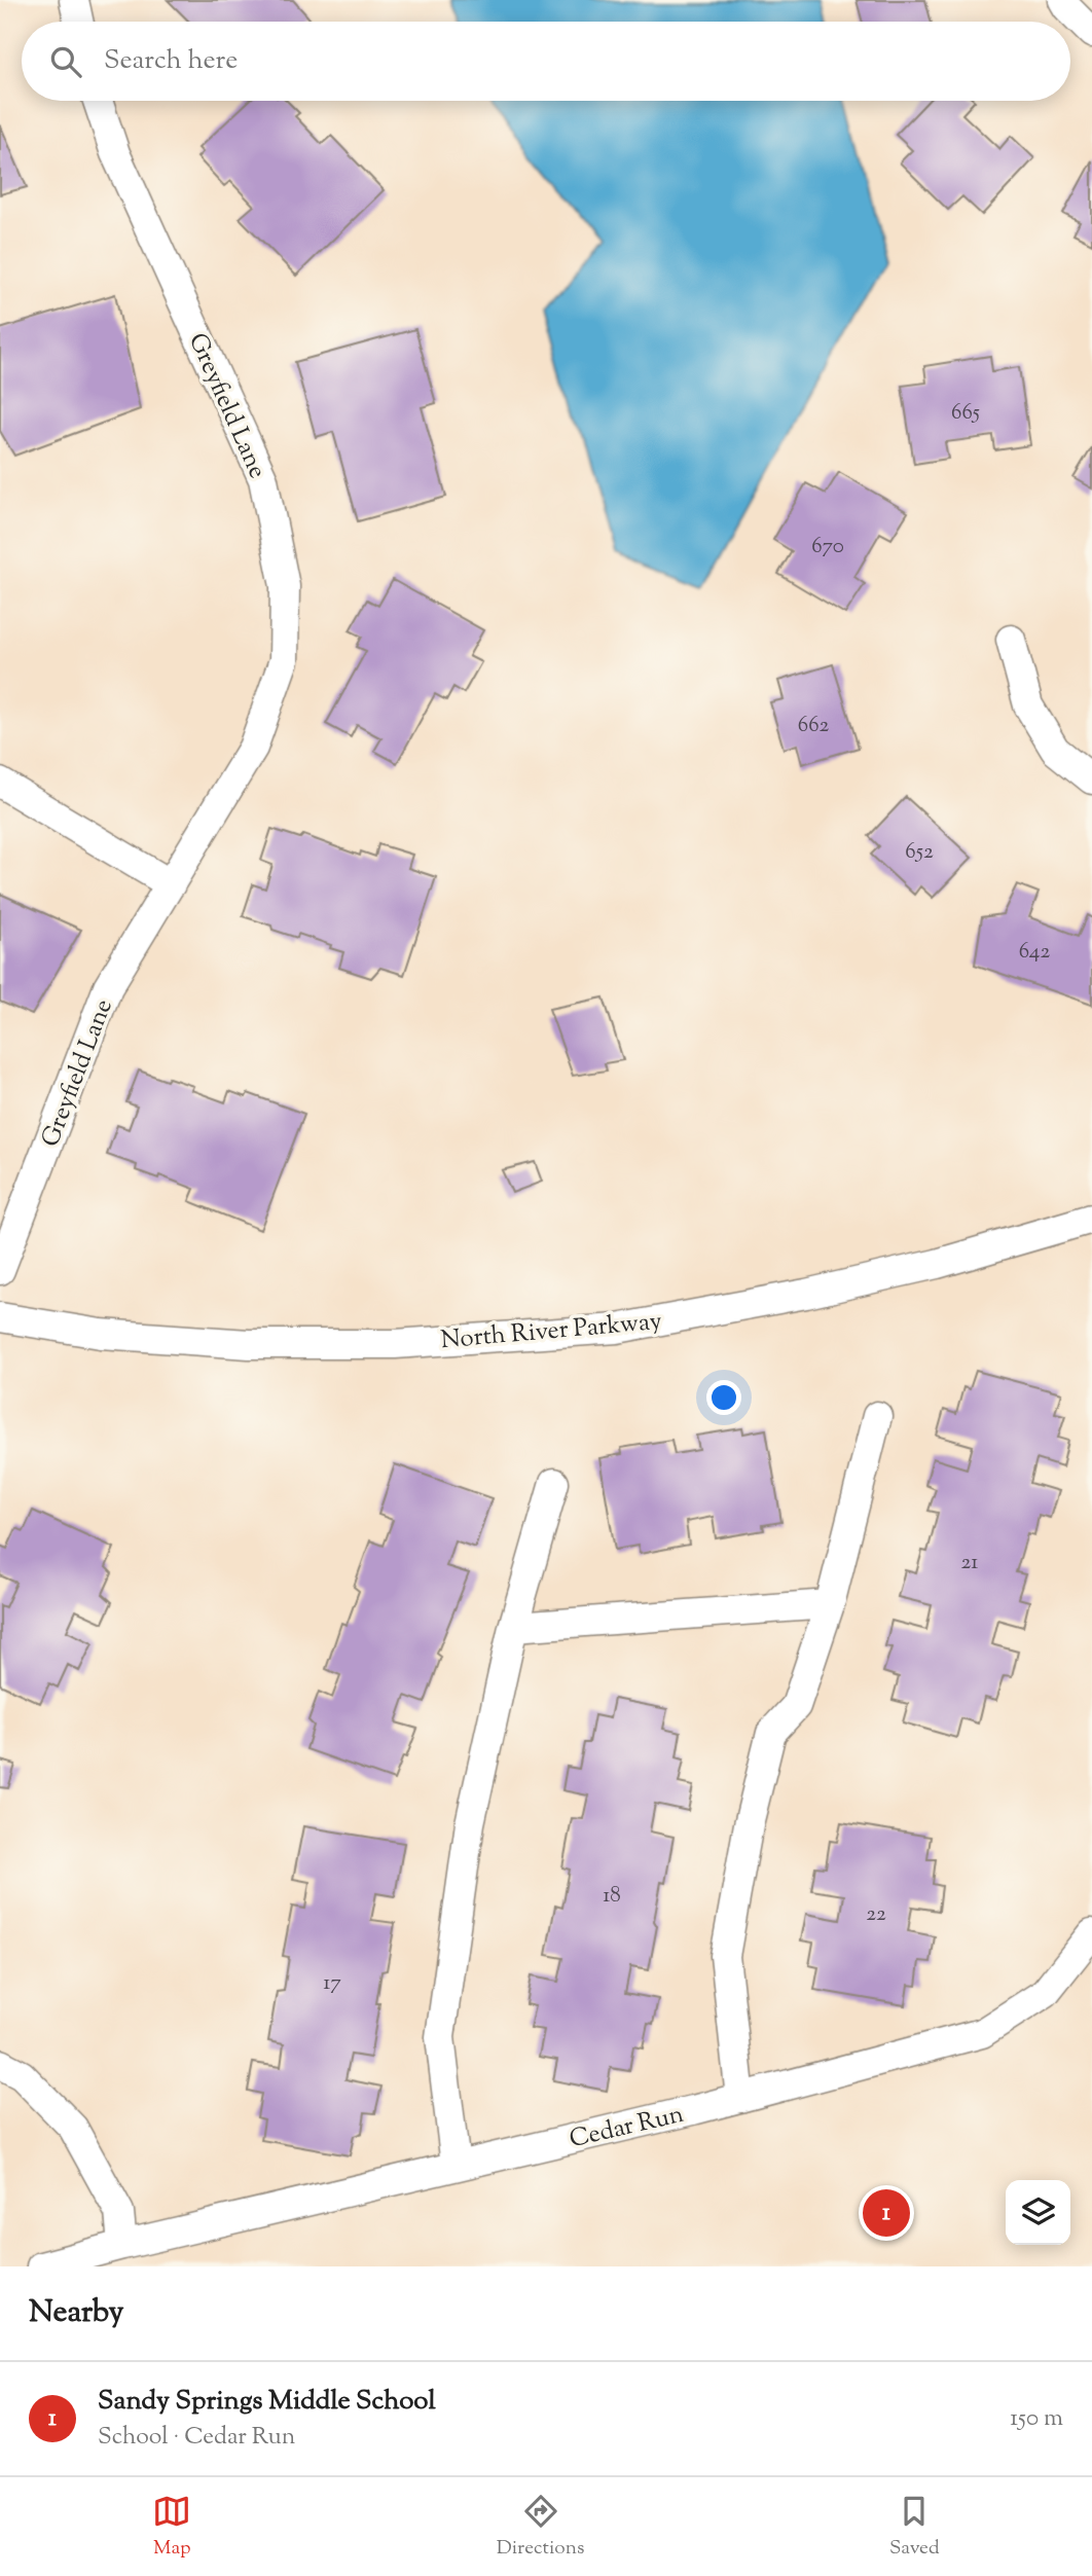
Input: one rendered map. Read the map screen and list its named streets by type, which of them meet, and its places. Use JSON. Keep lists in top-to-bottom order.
{
  "streets": {
    "street": ["Greyfield Lane", "North River Parkway", "Cedar Run"]
  },
  "house_numbers": [
    "665",
    "670",
    "662",
    "652",
    "642",
    "21",
    "18",
    "22",
    "17"
  ],
  "page": {
    "search": "Search here",
    "pins": "1",
    "heading": "Nearby",
    "list": [
      {
        "mark": "1",
        "name": "Sandy Springs Middle School",
        "note": "School · Cedar Run",
        "value": "150 m"
      }
    ],
    "nav": ["Map", "Directions", "Saved"]
  }
}
